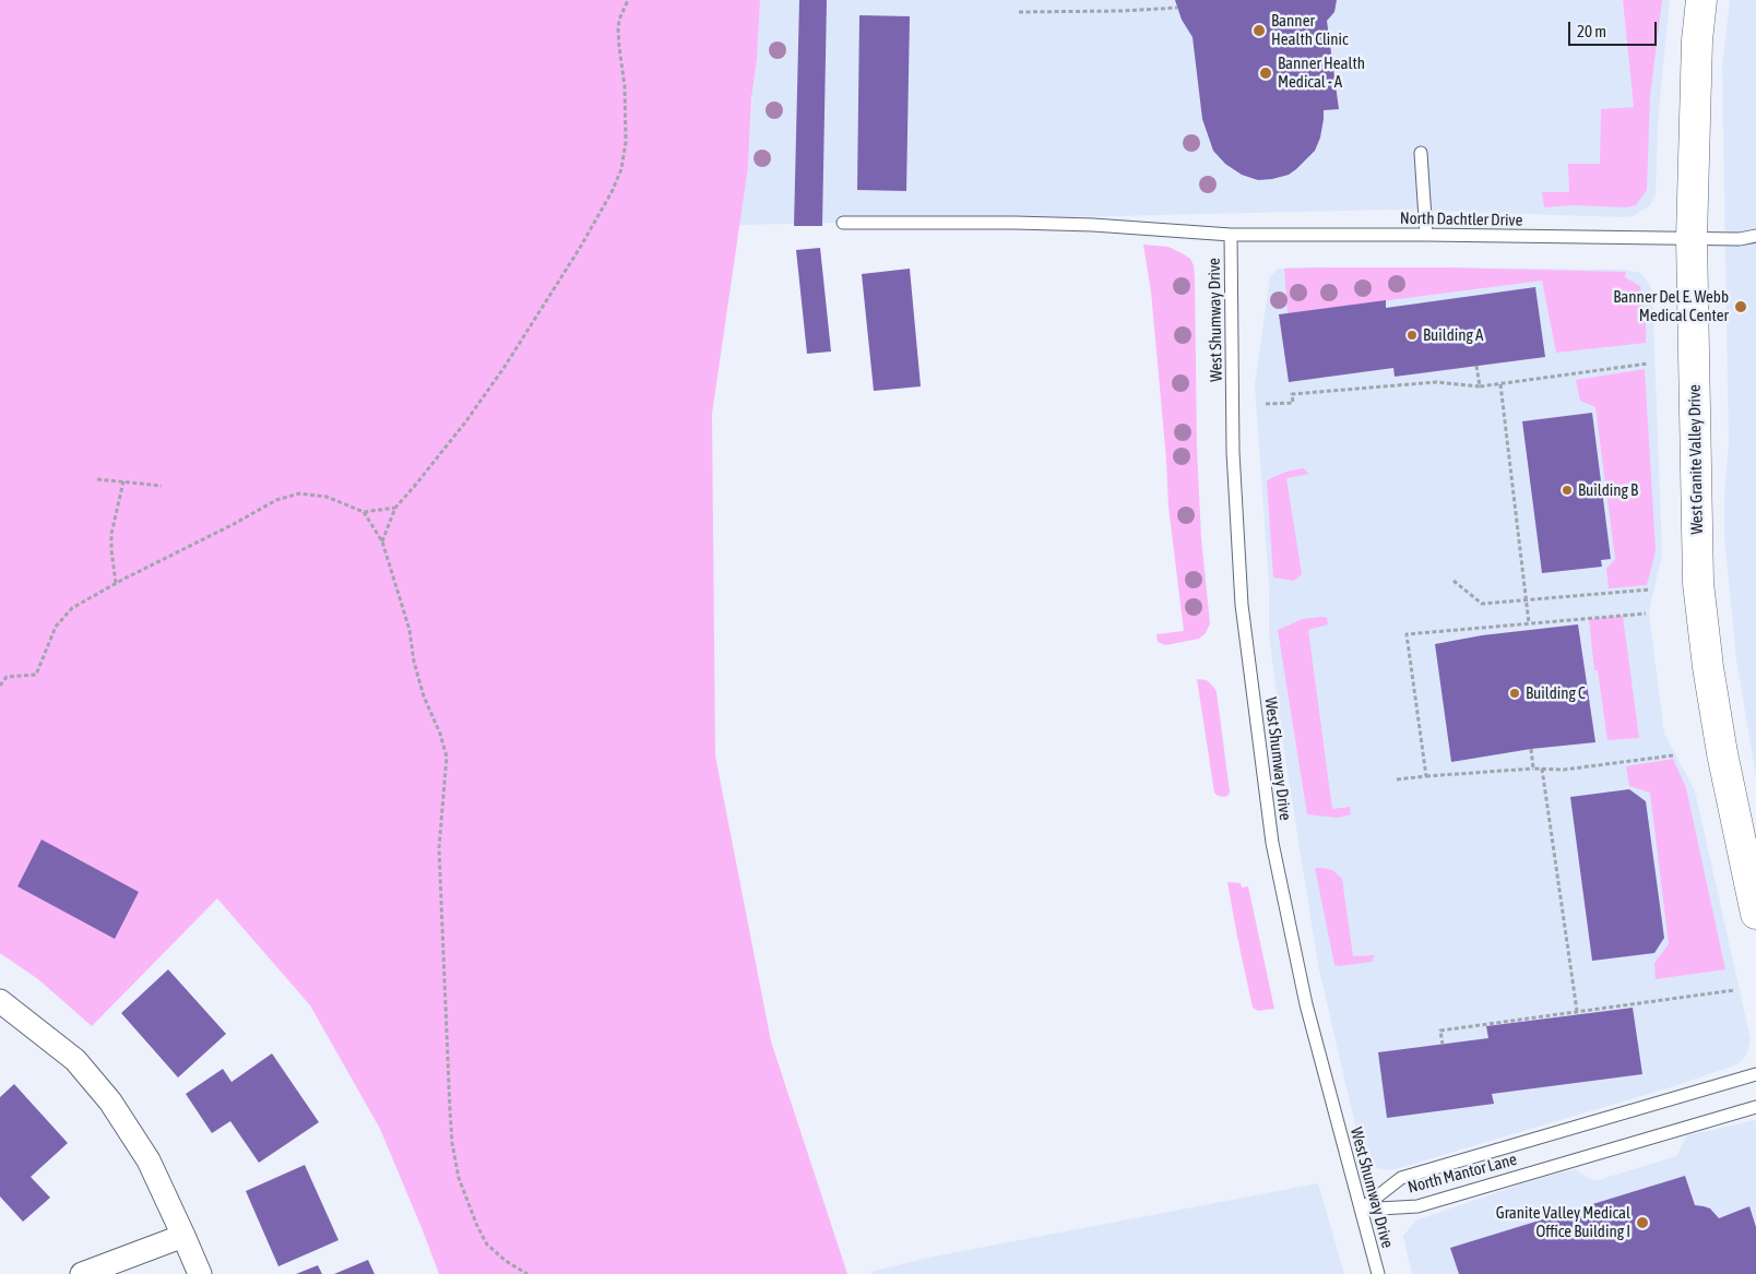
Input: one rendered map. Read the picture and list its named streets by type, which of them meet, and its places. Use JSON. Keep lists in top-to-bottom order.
{
  "streets": {
    "street": ["West Granite Valley Drive"],
    "lane": ["North Dachtler Drive", "West Shumway Drive", "North Mantor Lane"]
  },
  "crossings": [
    ["North Dachtler Drive", "West Shumway Drive"],
    ["North Dachtler Drive", "West Granite Valley Drive"],
    ["West Shumway Drive", "North Mantor Lane"]
  ],
  "places": [
    "Banner Health Clinic",
    "Banner Health Medical - A",
    "Banner Del E. Webb Medical Center",
    "Building A",
    "Building B",
    "Building C",
    "Granite Valley Medical Office Building I"
  ],
  "scale_bar": "20 m"
}
